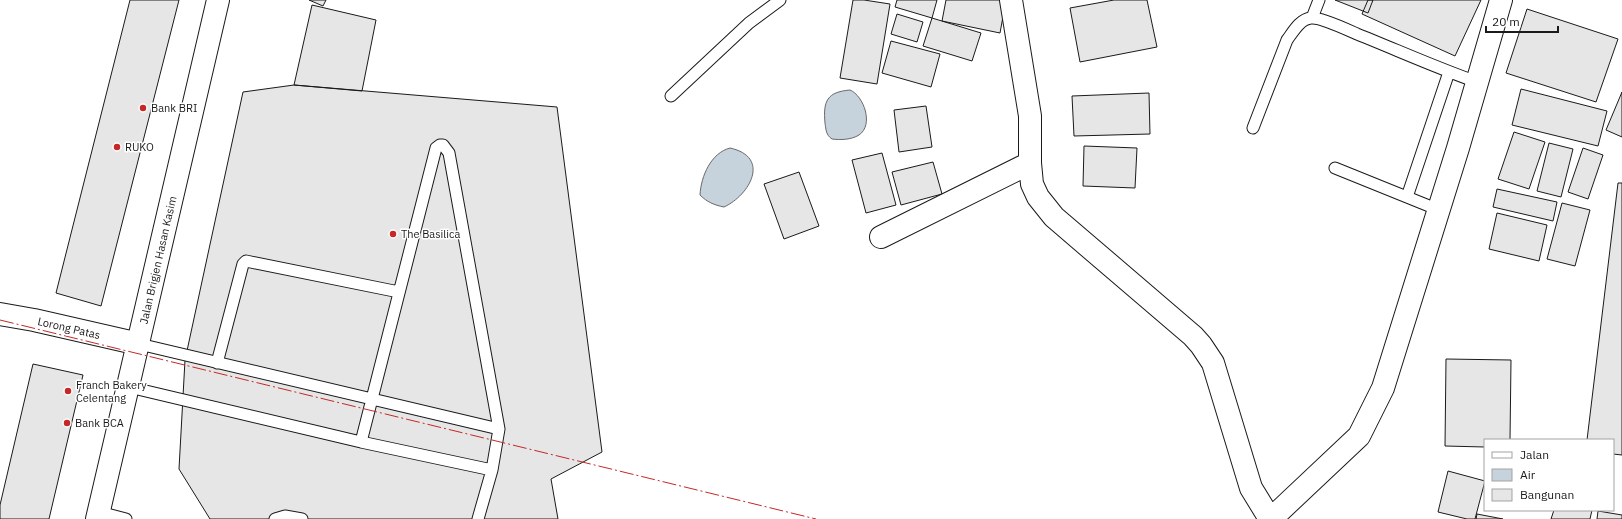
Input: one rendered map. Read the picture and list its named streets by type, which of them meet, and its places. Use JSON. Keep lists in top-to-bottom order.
{
  "streets": {
    "street": ["Jalan Brigjen Hasan Kasim", "Lorong Patas"]
  },
  "crossings": [
    ["Jalan Brigjen Hasan Kasim", "Lorong Patas"]
  ],
  "places": [
    "Bank BRI",
    "RUKO",
    "The Basilica",
    "Franch Bakery Celentang",
    "Bank BCA"
  ],
  "legend": ["Jalan", "Air", "Bangunan"],
  "scale_bar": "20 m"
}
